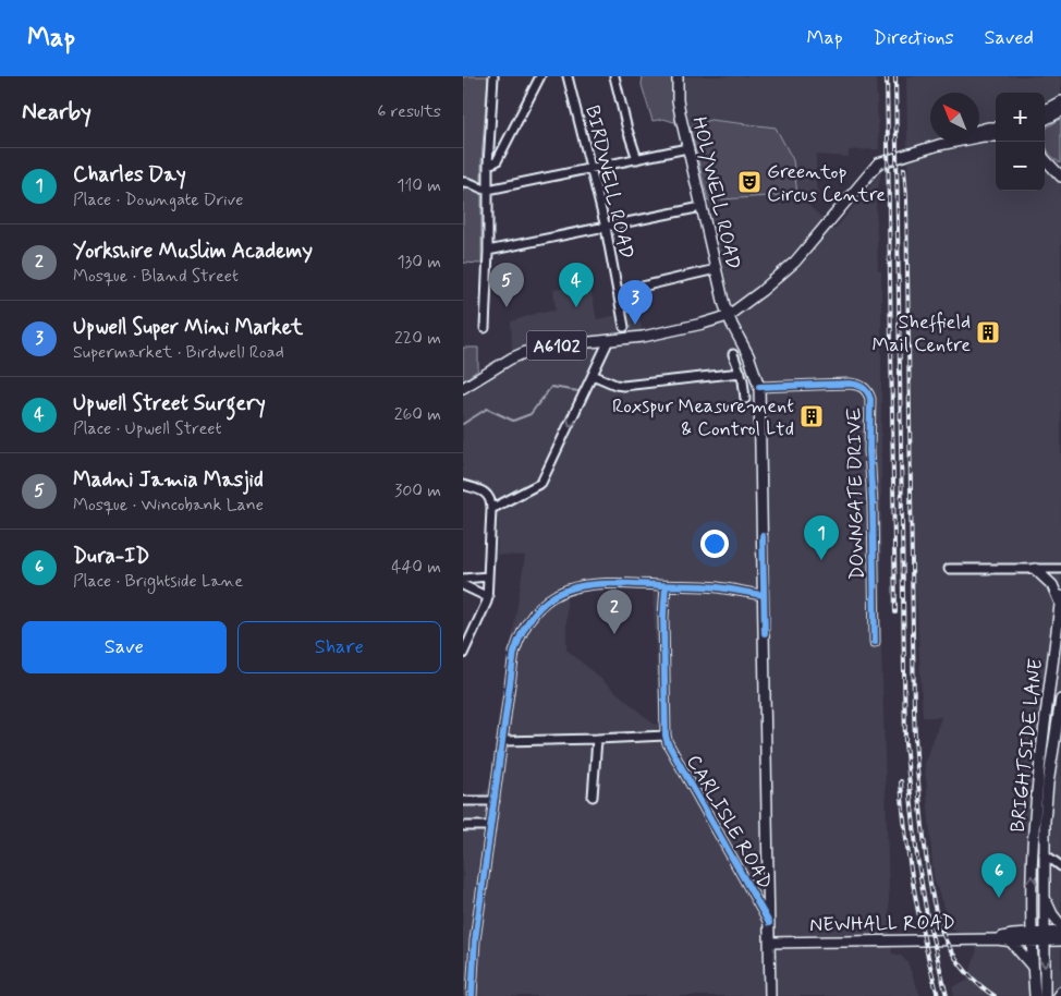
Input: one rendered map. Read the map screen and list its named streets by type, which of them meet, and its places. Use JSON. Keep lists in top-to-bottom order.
{
  "streets": {
    "main road": [
      "HOLYWELL ROAD",
      "A6102",
      "BRIGHTSIDE LANE",
      "NEWHALL ROAD"
    ],
    "street": ["BIRDWELL ROAD", "DOWNGATE DRIVE", "CARLISLE ROAD"]
  },
  "crossings": [
    ["HOLYWELL ROAD", "A6102"],
    ["HOLYWELL ROAD", "DOWNGATE DRIVE"],
    ["HOLYWELL ROAD", "CARLISLE ROAD"],
    ["HOLYWELL ROAD", "NEWHALL ROAD"],
    ["BRIGHTSIDE LANE", "NEWHALL ROAD"]
  ],
  "places": {
    "theatre": ["Greentop Circus Centre"],
    "building": ["Sheffield Mail Centre", "Roxspur Measurement & Control Ltd"]
  },
  "north": "top left",
  "page": {
    "header": "Map",
    "nav": ["Map", "Directions", "Saved"],
    "heading": ["Nearby", "6 results"],
    "map_buttons": ["+", "−"],
    "list": [
      {
        "mark": "1",
        "name": "Charles Day",
        "note": "Place · Downgate Drive",
        "value": "110 m"
      },
      {
        "mark": "2",
        "name": "Yorkshire Muslim Academy",
        "note": "Mosque · Bland Street",
        "value": "130 m"
      },
      {
        "mark": "3",
        "name": "Upwell Super Mini Market",
        "note": "Supermarket · Birdwell Road",
        "value": "220 m"
      },
      {
        "mark": "4",
        "name": "Upwell Street Surgery",
        "note": "Place · Upwell Street",
        "value": "260 m"
      },
      {
        "mark": "5",
        "name": "Madni Jamia Masjid",
        "note": "Mosque · Wincobank Lane",
        "value": "300 m"
      },
      {
        "mark": "6",
        "name": "Dura-ID",
        "note": "Place · Brightside Lane",
        "value": "440 m"
      }
    ],
    "pins": [
      "4",
      "5",
      "3",
      "1",
      "2",
      "6"
    ],
    "buttons": ["Save", "Share"]
  }
}
